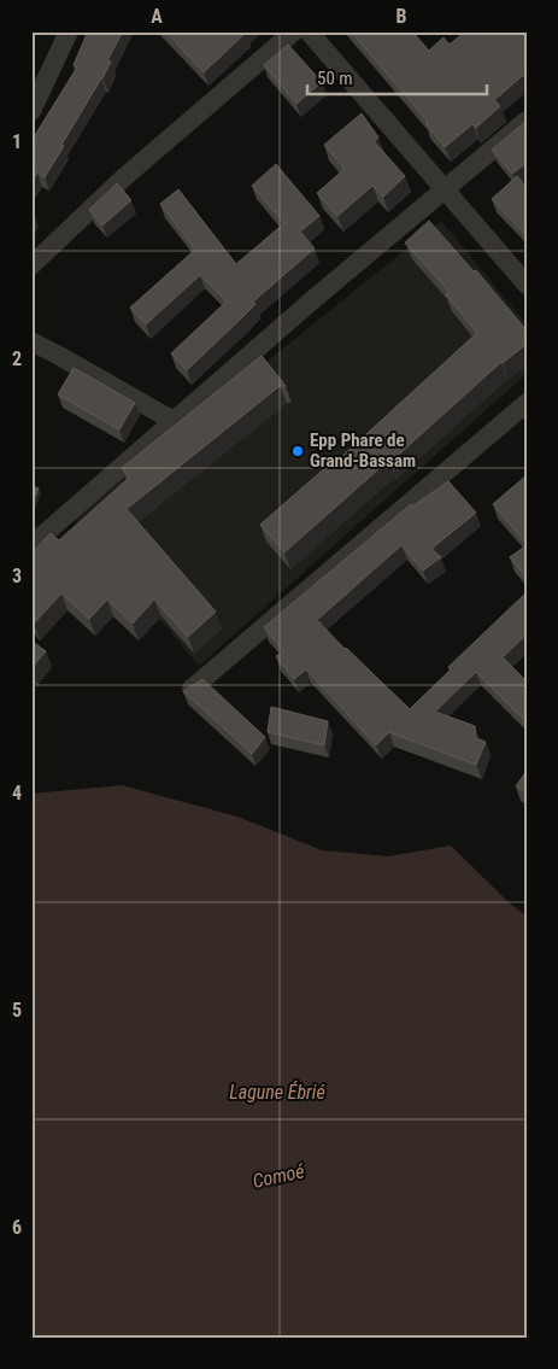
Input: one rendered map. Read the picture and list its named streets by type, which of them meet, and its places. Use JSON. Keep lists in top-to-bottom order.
{
  "water": ["Lagune Ébrié", "Comoé"],
  "places": ["Epp Phare de Grand-Bassam"],
  "scale_bar": "50 m",
  "grid": {
    "columns": ["A", "B"],
    "rows": [
      "1",
      "2",
      "3",
      "4",
      "5",
      "6"
    ]
  }
}
